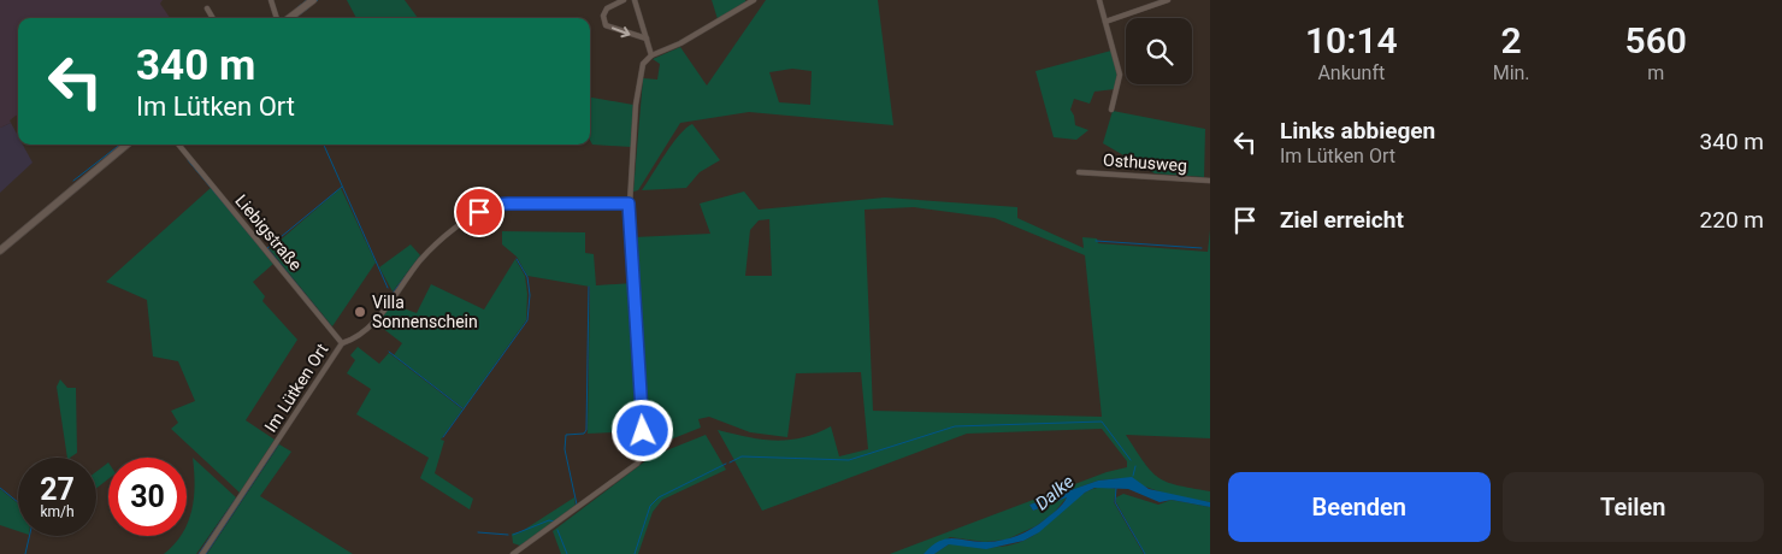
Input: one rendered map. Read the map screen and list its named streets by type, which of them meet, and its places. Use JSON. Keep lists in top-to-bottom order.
{
  "streets": {
    "street": ["Osthusweg", "Liebigstraße", "Im Lütken Ort"]
  },
  "crossings": [
    ["Liebigstraße", "Im Lütken Ort"]
  ],
  "water": ["Dalke"],
  "places": ["Villa Sonnenschein"],
  "page": {
    "eta": [
      "10:14",
      "Ankunft",
      "2",
      "Min.",
      "560",
      "m"
    ],
    "turn": ["340 m", "Im Lütken Ort"],
    "list": [
      {
        "name": "Links abbiegen",
        "note": "Im Lütken Ort",
        "value": "340 m"
      },
      {
        "name": "Ziel erreicht",
        "value": "220 m"
      }
    ],
    "speed": "27 km/h",
    "limit": "30",
    "buttons": ["Beenden", "Teilen"]
  }
}
